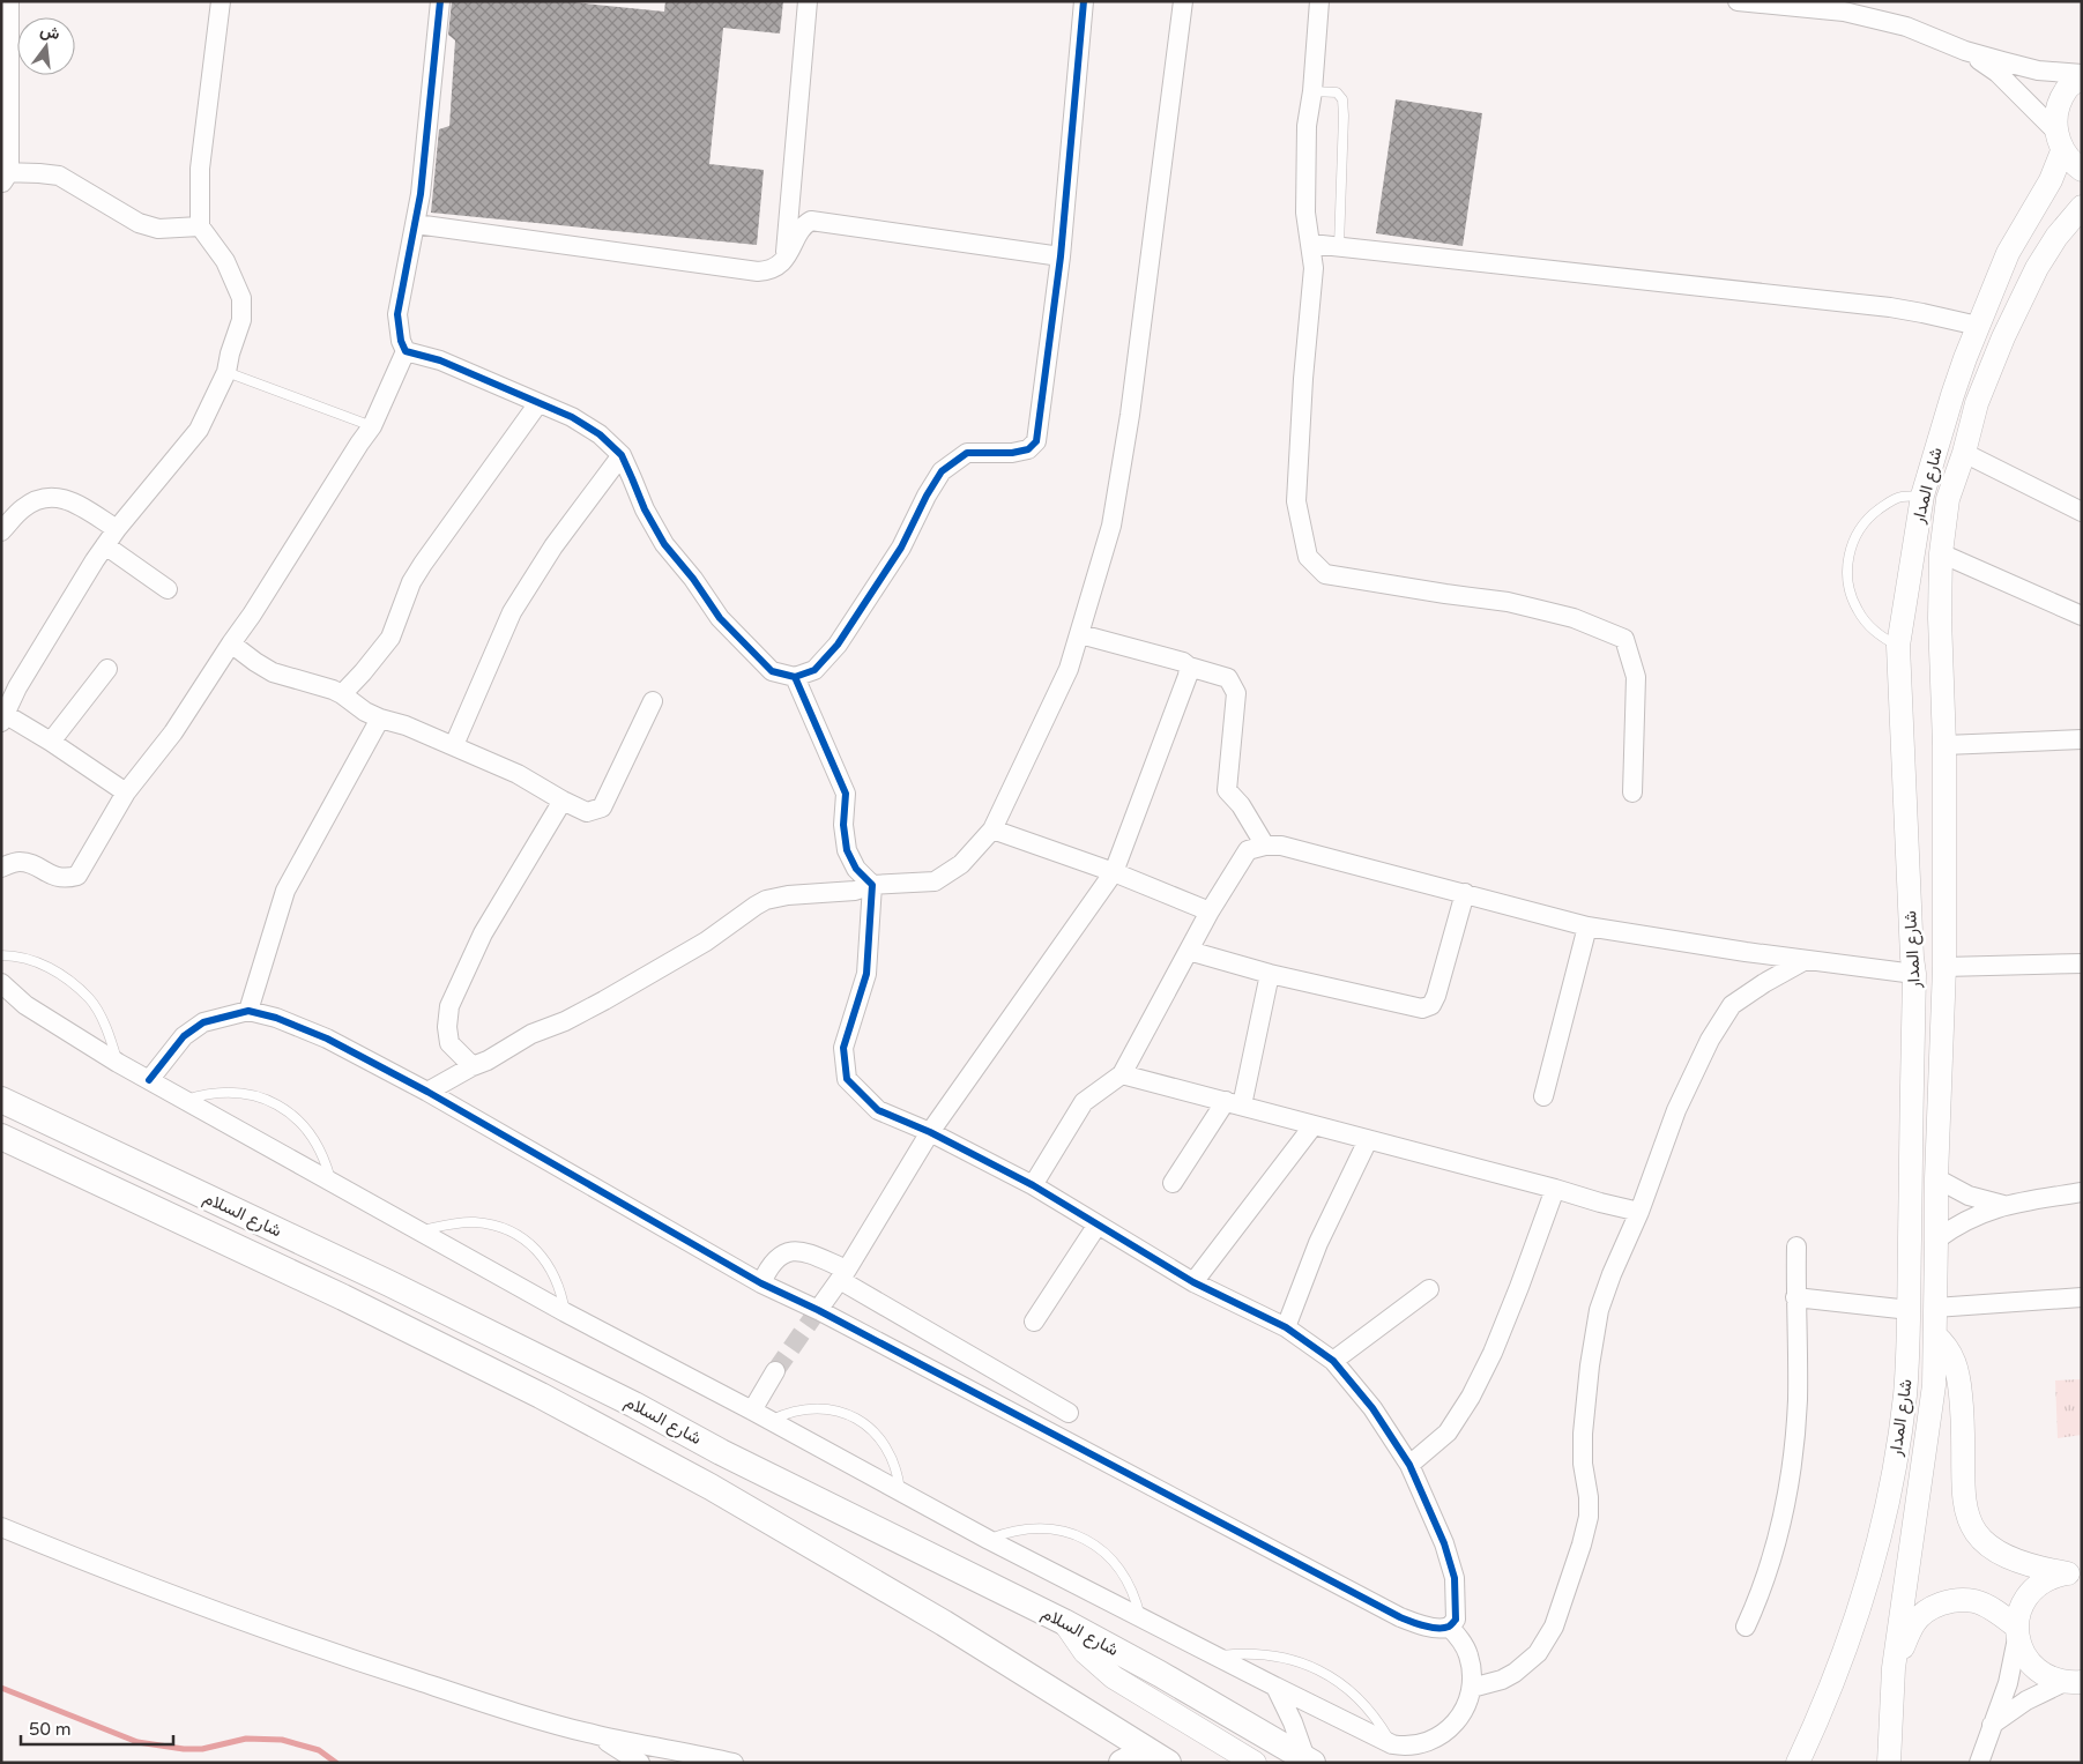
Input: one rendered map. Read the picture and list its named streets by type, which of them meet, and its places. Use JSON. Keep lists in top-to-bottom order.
{
  "streets": {
    "main road": ["شارع السلام"],
    "street": ["شارع المدار"]
  },
  "scale_bar": "50 m",
  "north": "top"
}
